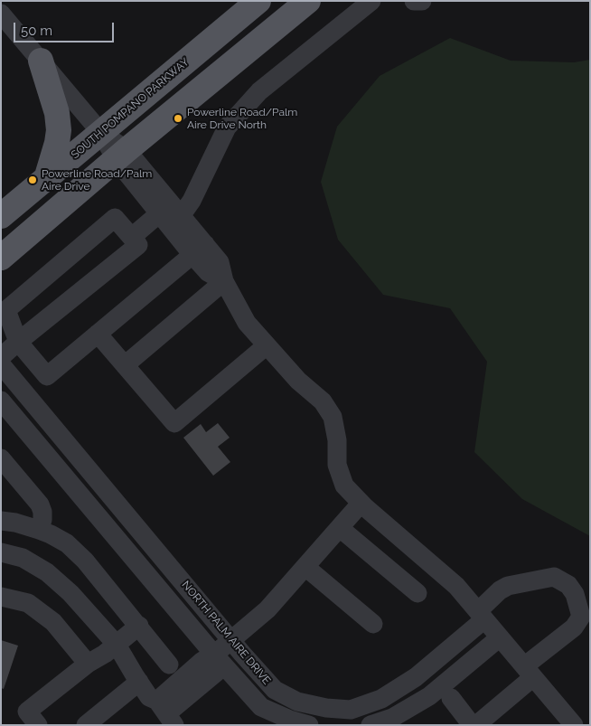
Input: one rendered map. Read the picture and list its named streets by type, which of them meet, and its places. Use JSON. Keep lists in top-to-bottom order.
{
  "streets": {
    "main road": ["SOUTH POMPANO PARKWAY"],
    "street": ["NORTH PALM AIRE DRIVE"]
  },
  "places": ["Powerline Road/Palm Aire Drive North", "Powerline Road/Palm Aire Drive"],
  "scale_bar": "50 m"
}
